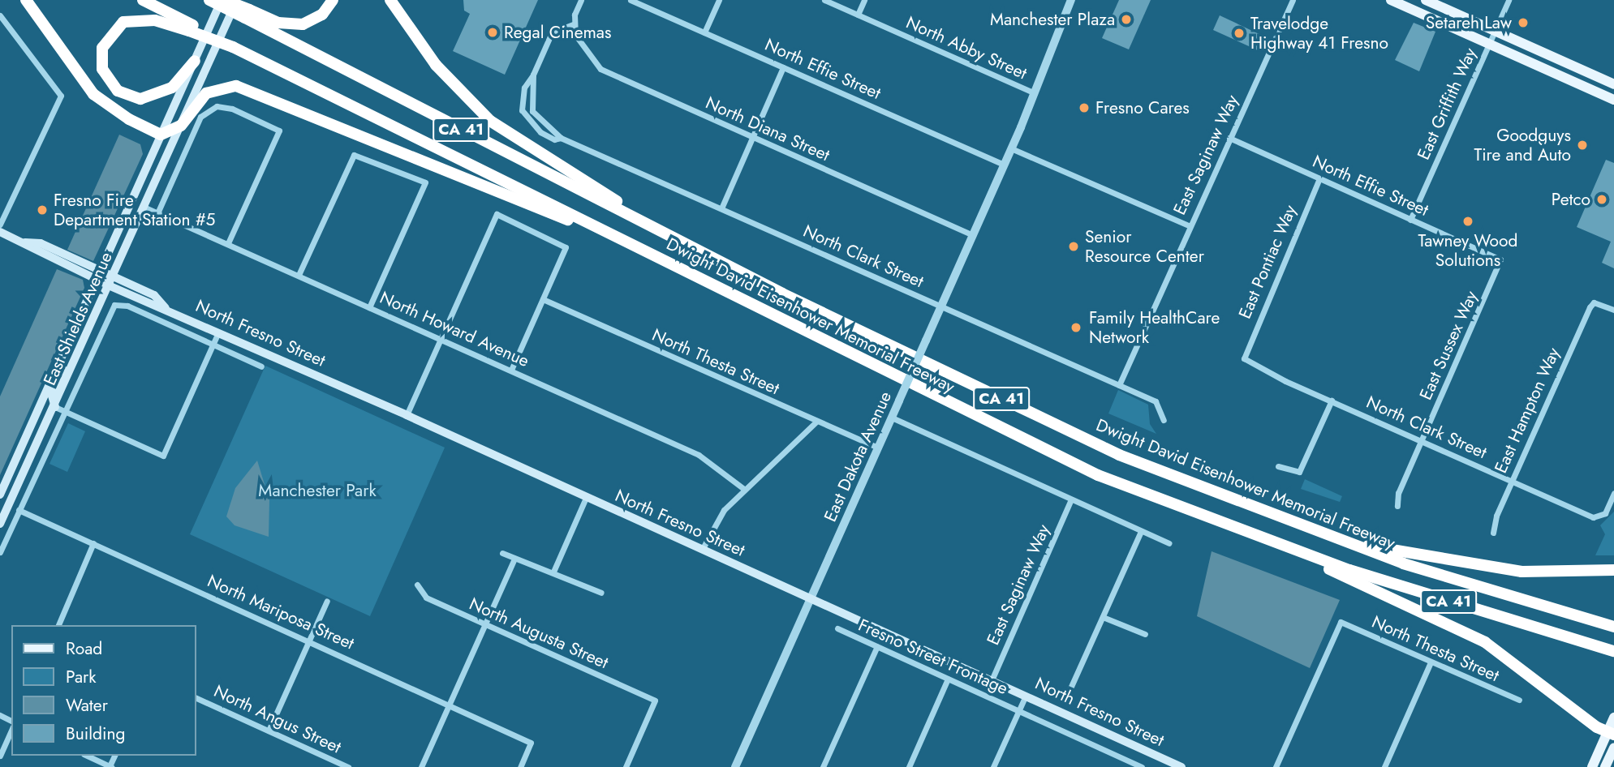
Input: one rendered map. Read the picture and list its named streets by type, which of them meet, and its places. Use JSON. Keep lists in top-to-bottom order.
{
  "streets": {
    "highway": ["CA 41", "Dwight David Eisenhower Memorial Freeway"],
    "main road": ["East Shields Avenue", "North Fresno Street"],
    "street": [
      "North Abby Street",
      "North Effie Street",
      "East Griffith Way",
      "North Diana Street",
      "East Saginaw Way",
      "North Clark Street",
      "East Pontiac Way",
      "North Howard Avenue",
      "East Sussex Way",
      "North Thesta Street",
      "East Hampton Way",
      "East Dakota Avenue",
      "North Mariposa Street",
      "North Augusta Street",
      "Fresno Street Frontage",
      "North Angus Street"
    ]
  },
  "crossings": [
    ["North Abby Street", "East Dakota Avenue"],
    ["North Effie Street", "East Griffith Way"],
    ["North Effie Street", "East Saginaw Way"],
    ["North Effie Street", "East Pontiac Way"],
    ["North Effie Street", "East Sussex Way"],
    ["North Effie Street", "East Dakota Avenue"],
    ["North Diana Street", "East Dakota Avenue"],
    ["East Saginaw Way", "North Clark Street"],
    ["East Saginaw Way", "North Fresno Street"],
    ["North Clark Street", "East Pontiac Way"],
    ["North Clark Street", "East Sussex Way"],
    ["North Clark Street", "East Hampton Way"],
    ["North Clark Street", "East Dakota Avenue"],
    ["East Shields Avenue", "North Howard Avenue"],
    ["East Shields Avenue", "North Fresno Street"],
    ["North Fresno Street", "East Dakota Avenue"],
    ["North Thesta Street", "East Dakota Avenue"]
  ],
  "parks": ["Manchester Park"],
  "places": [
    "Manchester Plaza",
    "Setareh Law",
    "Regal Cinemas",
    "Travelodge Highway 41 Fresno",
    "Fresno Cares",
    "Goodguys Tire and Auto",
    "Petco",
    "Fresno Fire Department Station #5",
    "Tawney Wood Solutions",
    "Senior Resource Center",
    "Family HealthCare Network"
  ],
  "legend": [
    "Road",
    "Park",
    "Water",
    "Building"
  ]
}
